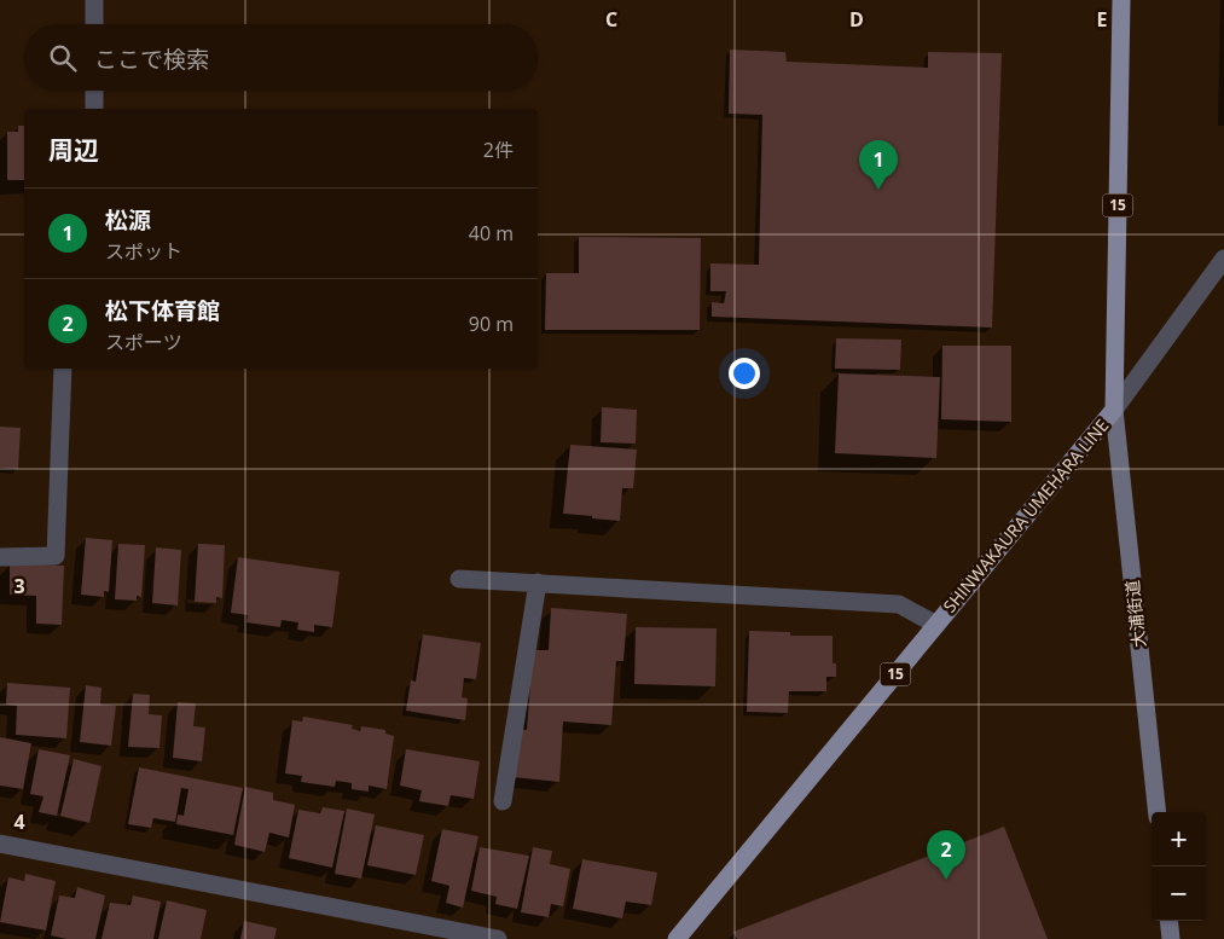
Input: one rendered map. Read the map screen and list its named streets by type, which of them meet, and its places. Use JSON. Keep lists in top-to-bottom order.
{
  "streets": {
    "main road": ["15", "SHINWAKAURA UMEHARA LINE"],
    "street": ["大浦街道"]
  },
  "crossings": [
    ["SHINWAKAURA UMEHARA LINE", "大浦街道"]
  ],
  "page": {
    "search": "ここで検索",
    "heading": ["周辺", "2件"],
    "pins": ["1", "2"],
    "list": [
      {
        "mark": "1",
        "name": "松源",
        "note": "スポット",
        "value": "40 m"
      },
      {
        "mark": "2",
        "name": "松下体育館",
        "note": "スポーツ",
        "value": "90 m"
      }
    ],
    "map_buttons": ["+", "−"]
  },
  "grid": {
    "columns": ["C", "D", "E"],
    "rows": ["3", "4"]
  }
}
